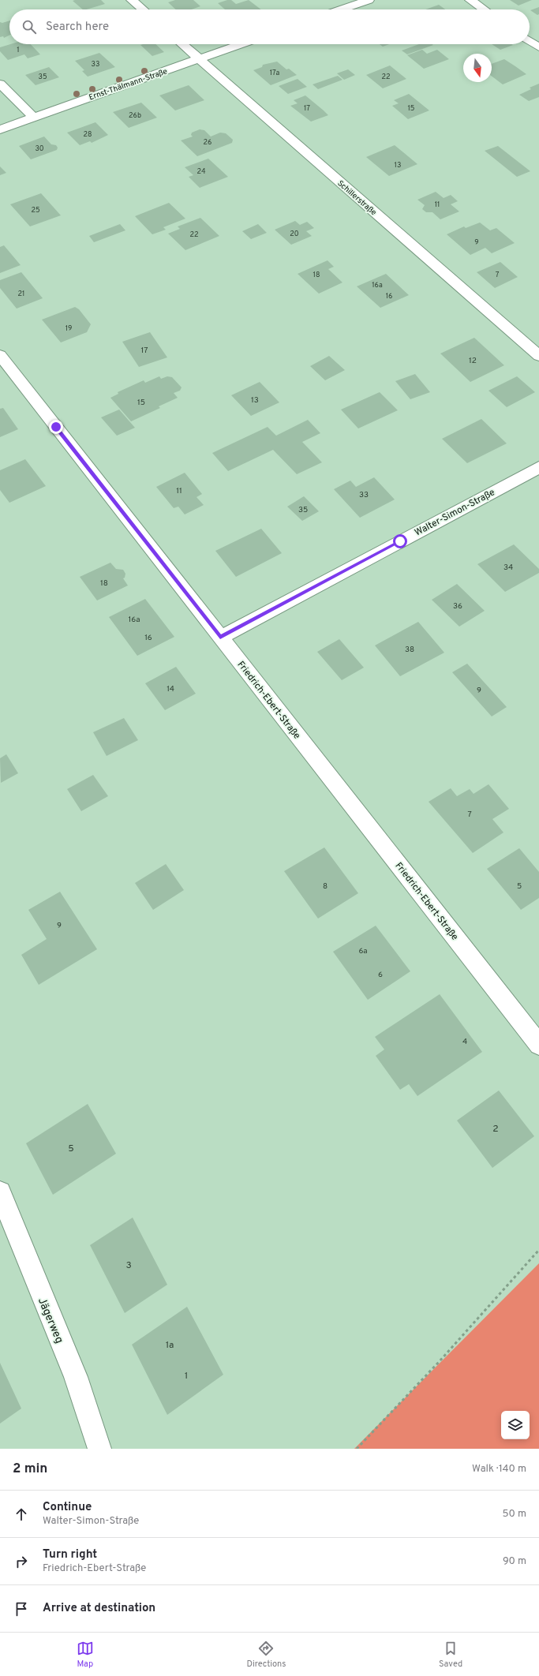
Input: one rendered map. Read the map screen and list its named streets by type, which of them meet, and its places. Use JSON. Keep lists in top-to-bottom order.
{
  "streets": {
    "street": [
      "Ernst-Thälmann-Straße",
      "Schillerstraße",
      "Walter-Simon-Straße",
      "Friedrich-Ebert-Straße",
      "Jägerweg"
    ]
  },
  "crossings": [
    ["Ernst-Thälmann-Straße", "Schillerstraße"],
    ["Walter-Simon-Straße", "Friedrich-Ebert-Straße"]
  ],
  "house_numbers": [
    "1",
    "33",
    "17a",
    "35",
    "22",
    "17",
    "15",
    "26b",
    "28",
    "26",
    "30",
    "13",
    "24",
    "11",
    "25",
    "20",
    "22",
    "9",
    "18",
    "7",
    "16a",
    "21",
    "16",
    "19",
    "17",
    "12",
    "13",
    "15",
    "11",
    "33",
    "35",
    "34",
    "18",
    "36",
    "16a",
    "16",
    "38",
    "14",
    "9",
    "7",
    "8",
    "5",
    "9",
    "6a",
    "6",
    "4",
    "2",
    "5",
    "3",
    "1a",
    "1"
  ],
  "north": "bottom",
  "page": {
    "search": "Search here",
    "heading": ["2 min", "Walk · 140 m"],
    "list": [
      ["Continue", "Walter-Simon-Straße", "50 m"],
      ["Turn right", "Friedrich-Ebert-Straße", "90 m"],
      "Arrive at destination"
    ],
    "nav": ["Map", "Directions", "Saved"]
  }
}
